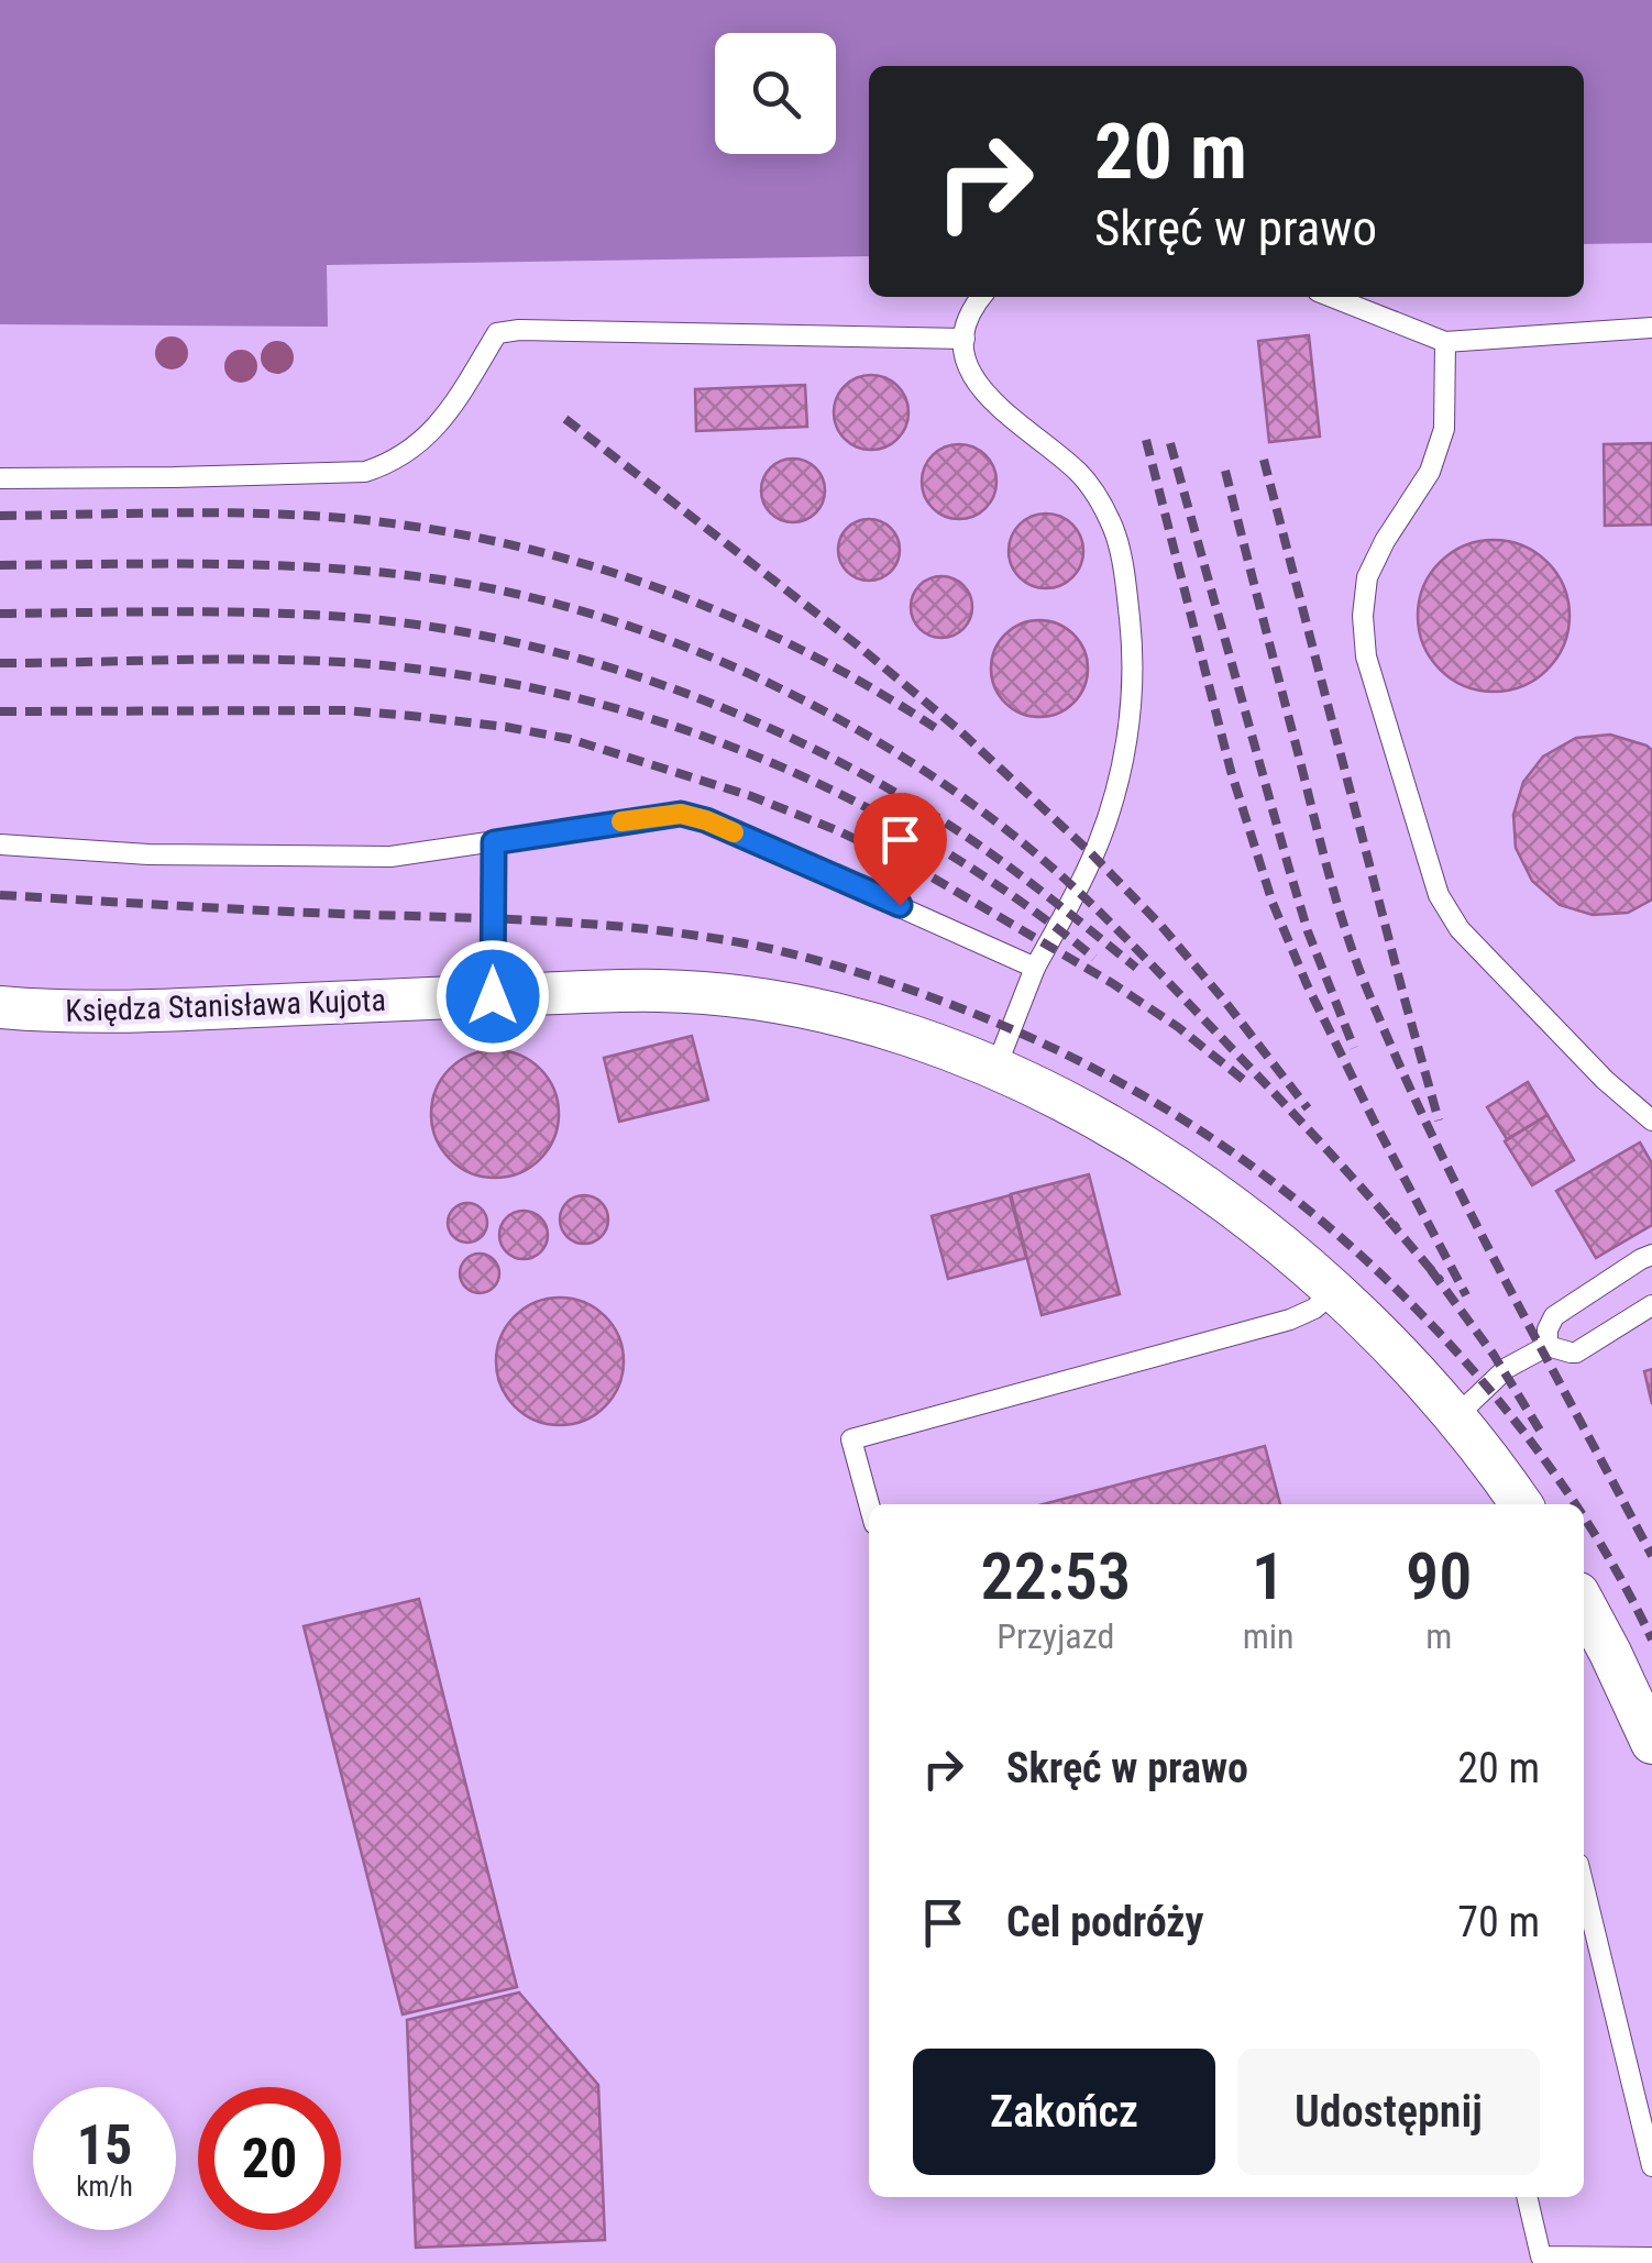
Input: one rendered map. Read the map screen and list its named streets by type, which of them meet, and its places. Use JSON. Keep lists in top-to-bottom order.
{
  "streets": {
    "street": ["Księdza Stanisława Kujota"]
  },
  "page": {
    "turn": ["20 m", "Skręć w prawo"],
    "eta": [
      "22:53",
      "Przyjazd",
      "1",
      "min",
      "90",
      "m"
    ],
    "list": [
      {
        "name": "Skręć w prawo",
        "value": "20 m"
      },
      {
        "name": "Cel podróży",
        "value": "70 m"
      }
    ],
    "buttons": ["Zakończ", "Udostępnij"],
    "speed": "15 km/h",
    "limit": "20"
  }
}
